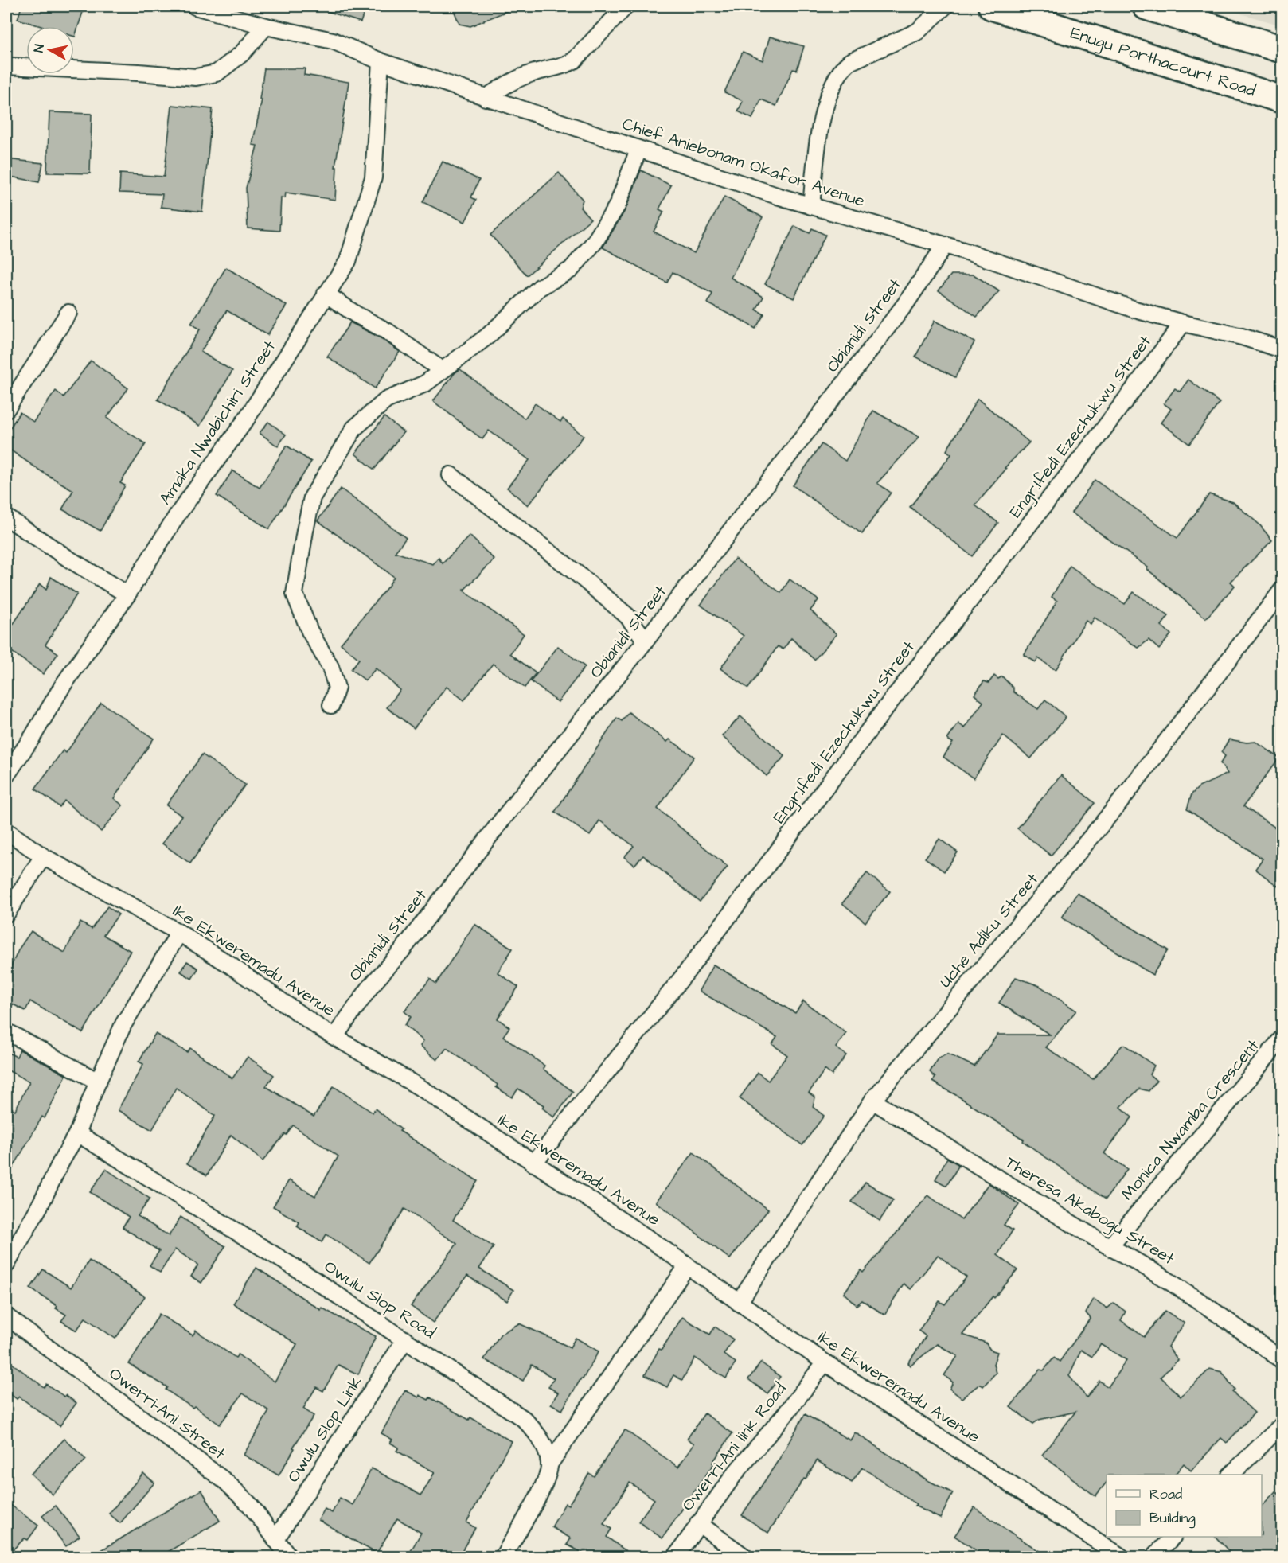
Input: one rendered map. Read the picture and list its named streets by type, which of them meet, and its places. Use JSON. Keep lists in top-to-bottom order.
{
  "streets": {
    "highway": ["Enugu Porthacourt Road"],
    "street": [
      "Chief Aniebonam Okafor Avenue",
      "Obianidi Street",
      "Amaka Nwabichiri Street",
      "Engr.Ifedi Ezechukwu Street",
      "Uche Adiku Street",
      "Ike Ekweremadu Avenue",
      "Monica Nwamba Crescent",
      "Theresa Akabogu Street",
      "Owulu Slop Road",
      "Owerri-Ani Street",
      "Owulu Slop Link",
      "Owerri-Ani link Road"
    ]
  },
  "crossings": [
    ["Chief Aniebonam Okafor Avenue", "Obianidi Street"],
    ["Chief Aniebonam Okafor Avenue", "Amaka Nwabichiri Street"],
    ["Chief Aniebonam Okafor Avenue", "Engr.Ifedi Ezechukwu Street"],
    ["Obianidi Street", "Ike Ekweremadu Avenue"],
    ["Engr.Ifedi Ezechukwu Street", "Ike Ekweremadu Avenue"],
    ["Uche Adiku Street", "Ike Ekweremadu Avenue"],
    ["Uche Adiku Street", "Theresa Akabogu Street"],
    ["Ike Ekweremadu Avenue", "Owerri-Ani link Road"],
    ["Monica Nwamba Crescent", "Theresa Akabogu Street"],
    ["Owulu Slop Road", "Owulu Slop Link"],
    ["Owerri-Ani Street", "Owulu Slop Link"]
  ],
  "legend": ["Road", "Building"],
  "north": "left"
}
